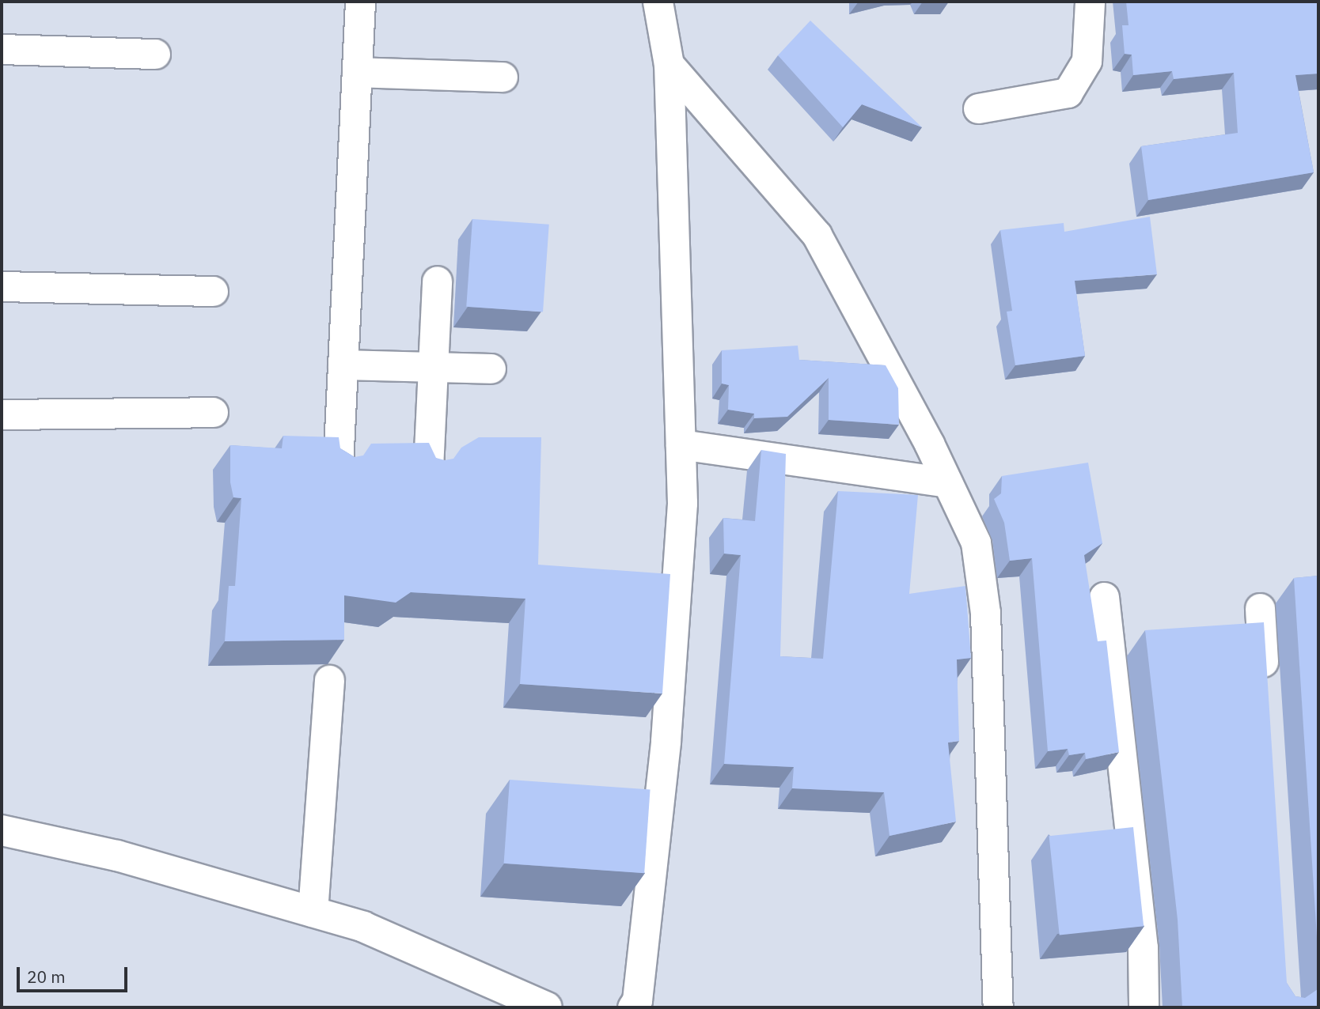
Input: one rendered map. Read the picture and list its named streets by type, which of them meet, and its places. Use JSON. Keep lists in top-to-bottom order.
{
  "scale_bar": "20 m"
}
